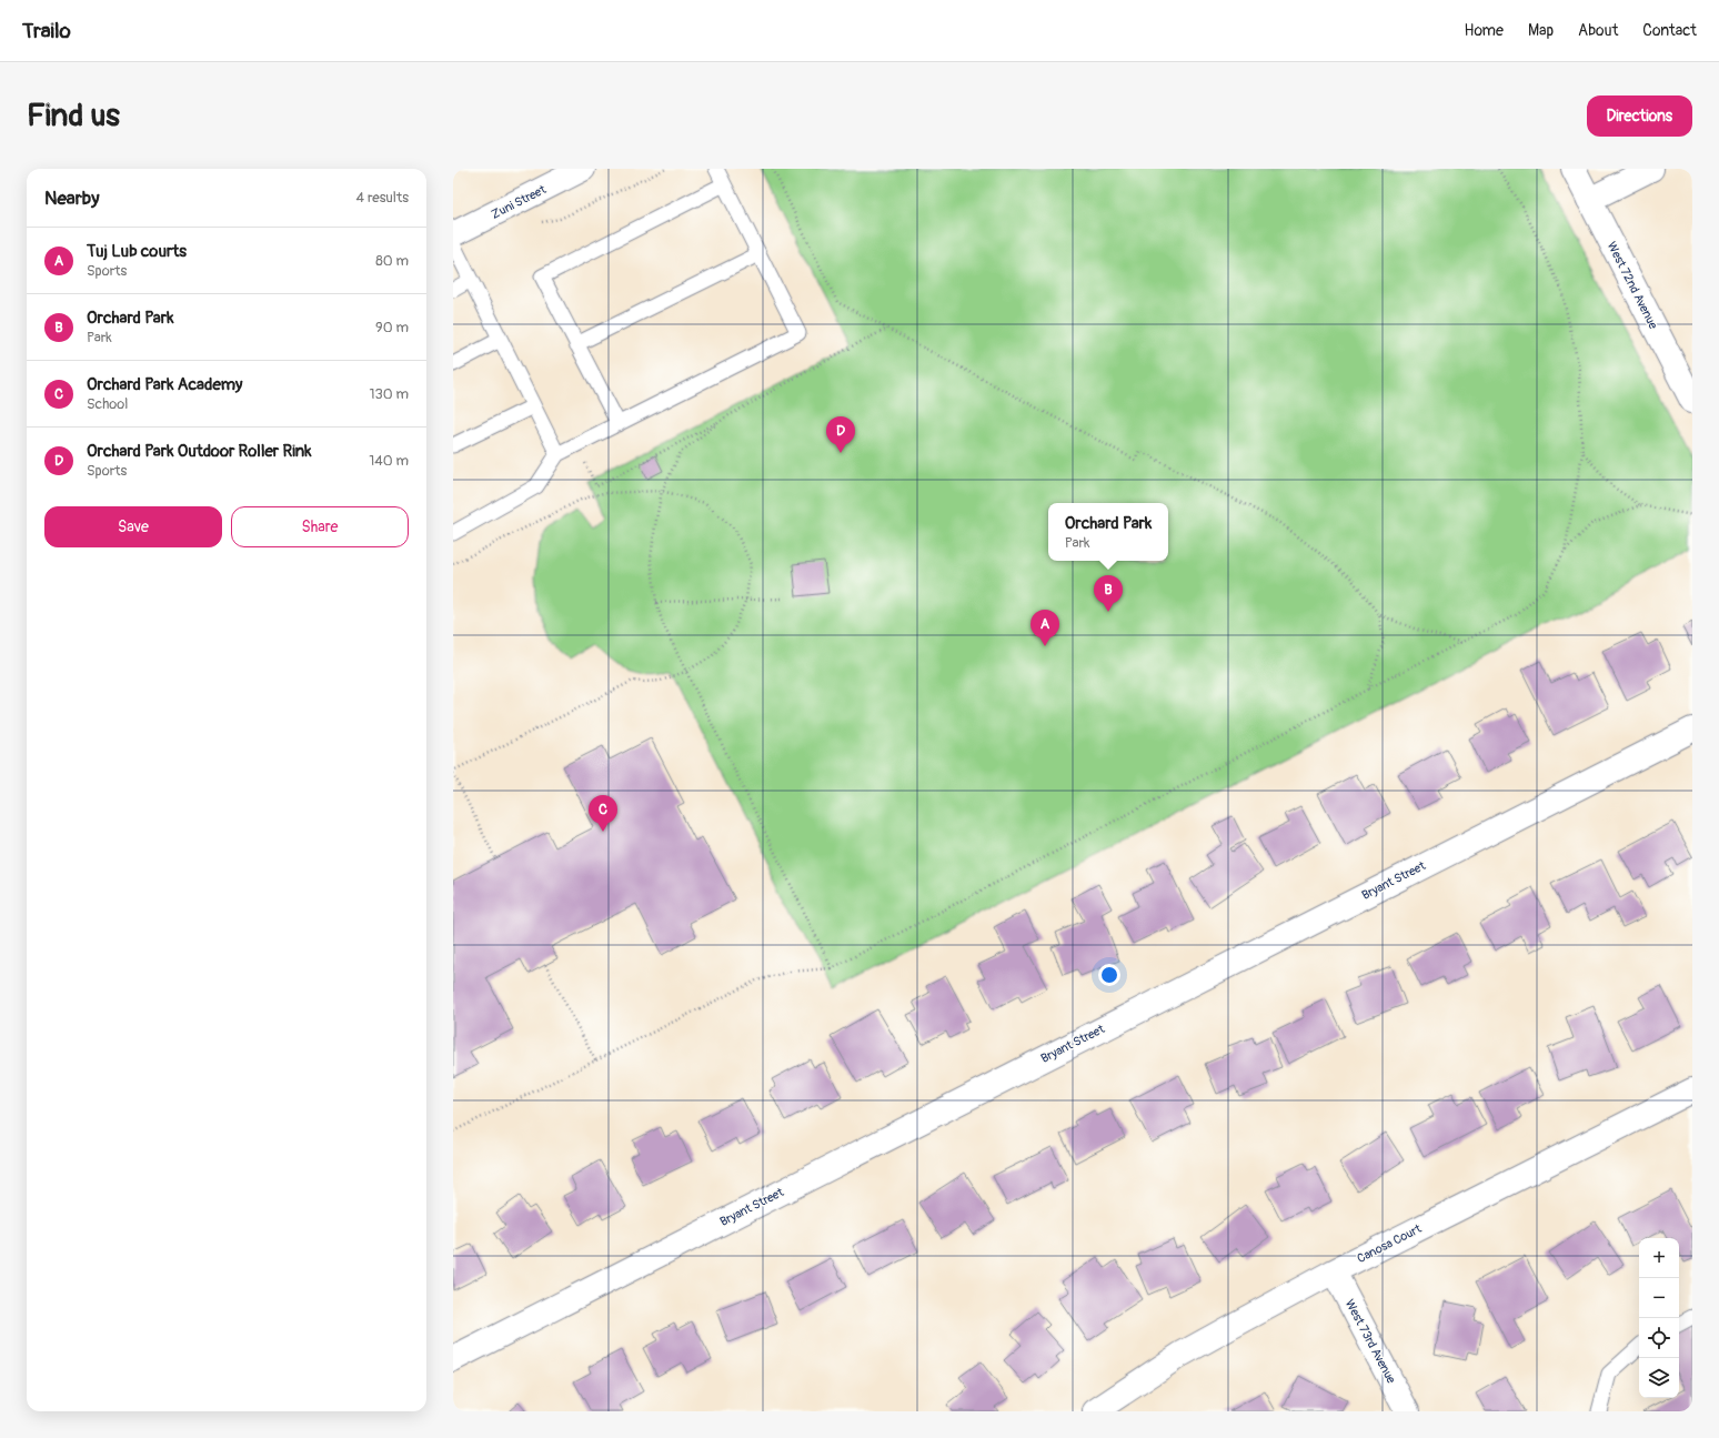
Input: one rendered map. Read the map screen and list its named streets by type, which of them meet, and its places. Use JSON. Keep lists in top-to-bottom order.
{
  "streets": {
    "street": [
      "Zuni Street",
      "West 72nd Avenue",
      "Bryant Street",
      "Canosa Court",
      "West 73rd Avenue"
    ]
  },
  "crossings": [
    ["Canosa Court", "West 73rd Avenue"]
  ],
  "page": {
    "header": "Trailo",
    "nav": [
      "Home",
      "Map",
      "About",
      "Contact"
    ],
    "buttons": [
      "Directions",
      ["Save", "Share"]
    ],
    "title": "Find us",
    "heading": ["Nearby", "4 results"],
    "list": [
      {
        "mark": "A",
        "name": "Tuj Lub courts",
        "note": "Sports",
        "value": "80 m"
      },
      {
        "mark": "B",
        "name": "Orchard Park",
        "note": "Park",
        "value": "90 m"
      },
      {
        "mark": "C",
        "name": "Orchard Park Academy",
        "note": "School",
        "value": "130 m"
      },
      {
        "mark": "D",
        "name": "Orchard Park Outdoor Roller Rink",
        "note": "Sports",
        "value": "140 m"
      }
    ],
    "pins": [
      "D",
      "B",
      "A",
      "C"
    ],
    "popup": ["Orchard Park", "Park"],
    "map_buttons": ["+", "−"]
  }
}
